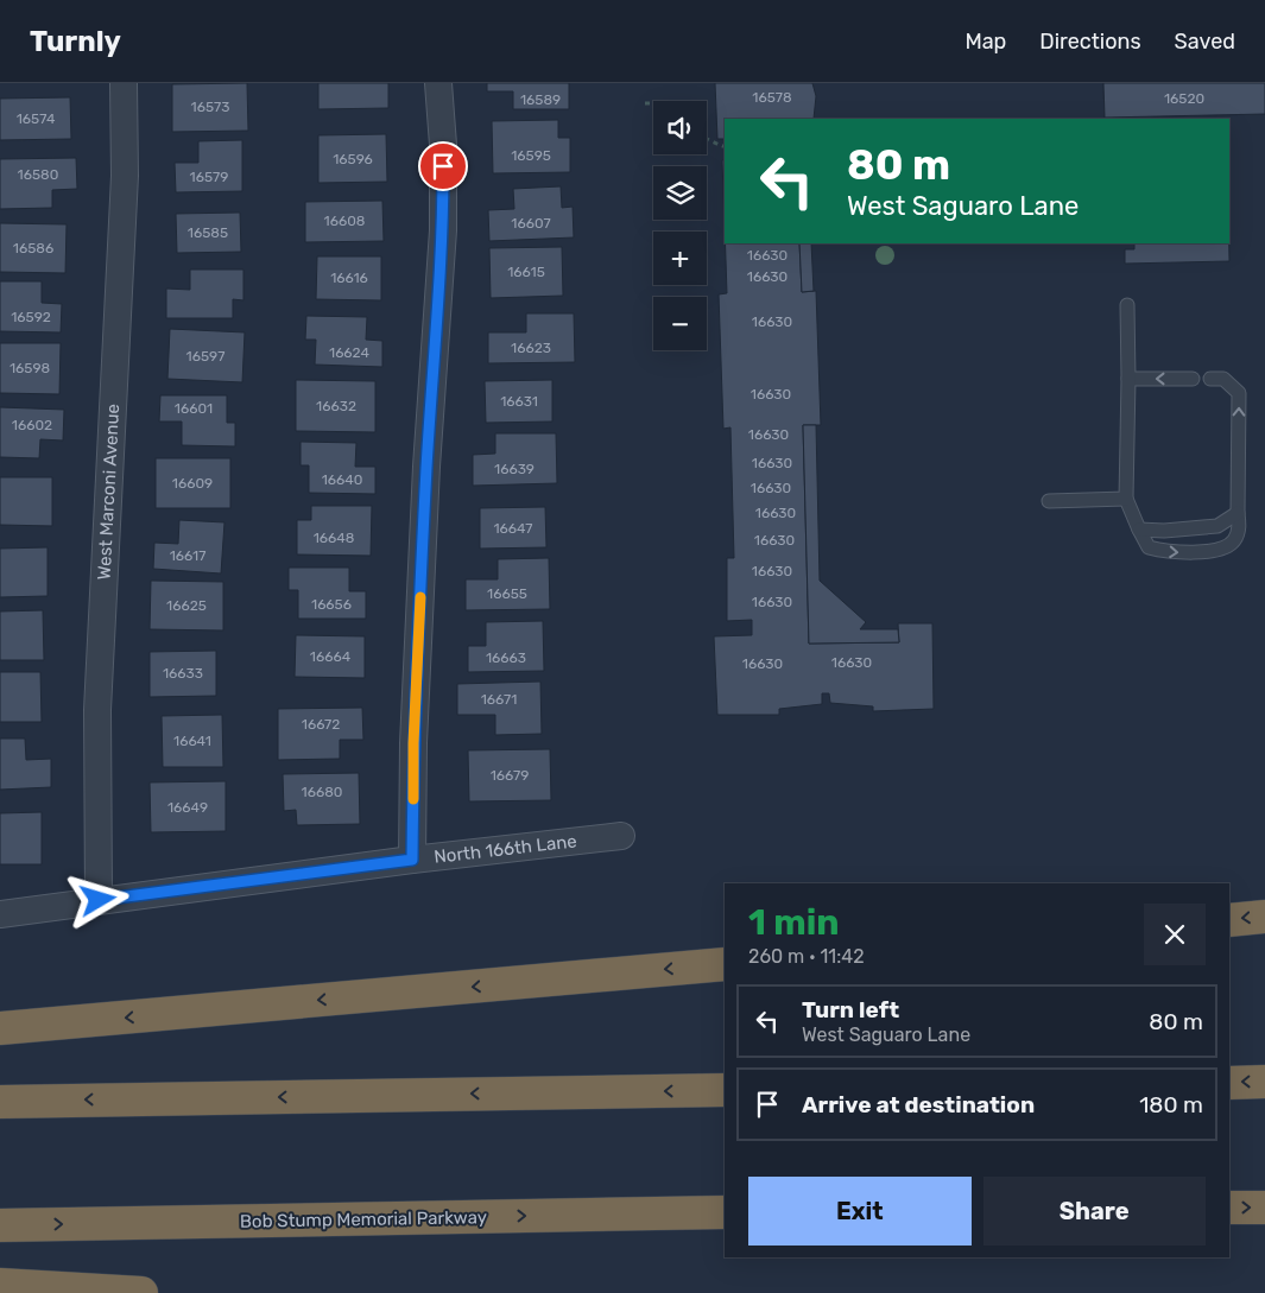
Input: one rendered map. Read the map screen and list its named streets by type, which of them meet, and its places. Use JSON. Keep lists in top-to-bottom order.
{
  "streets": {
    "highway": ["Bob Stump Memorial Parkway"],
    "street": ["West Marconi Avenue", "North 166th Lane"]
  },
  "crossings": [
    ["West Marconi Avenue", "North 166th Lane"]
  ],
  "house_numbers": [
    "16578",
    "16520",
    "16589",
    "16573",
    "16574",
    "16595",
    "16596",
    "16580",
    "16579",
    "16608",
    "16607",
    "16585",
    "16586",
    "16630",
    "16615",
    "16630",
    "16616",
    "16592",
    "16630",
    "16623",
    "16624",
    "16597",
    "16598",
    "16630",
    "16631",
    "16632",
    "16601",
    "16602",
    "16630",
    "16630",
    "16639",
    "16640",
    "16609",
    "16630",
    "16630",
    "16647",
    "16648",
    "16630",
    "16617",
    "16630",
    "16655",
    "16630",
    "16656",
    "16625",
    "16664",
    "16663",
    "16630",
    "16630",
    "16633",
    "16671",
    "16672",
    "16641",
    "16679",
    "16680",
    "16649"
  ],
  "page": {
    "header": "Turnly",
    "nav": ["Map", "Directions", "Saved"],
    "map_buttons": ["+", "−"],
    "turn": ["80 m", "West Saguaro Lane"],
    "heading": ["1 min", "260 m · 11:42"],
    "list": [
      {
        "name": "Turn left",
        "note": "West Saguaro Lane",
        "value": "80 m"
      },
      {
        "name": "Arrive at destination",
        "value": "180 m"
      }
    ],
    "buttons": ["Exit", "Share"]
  }
}
